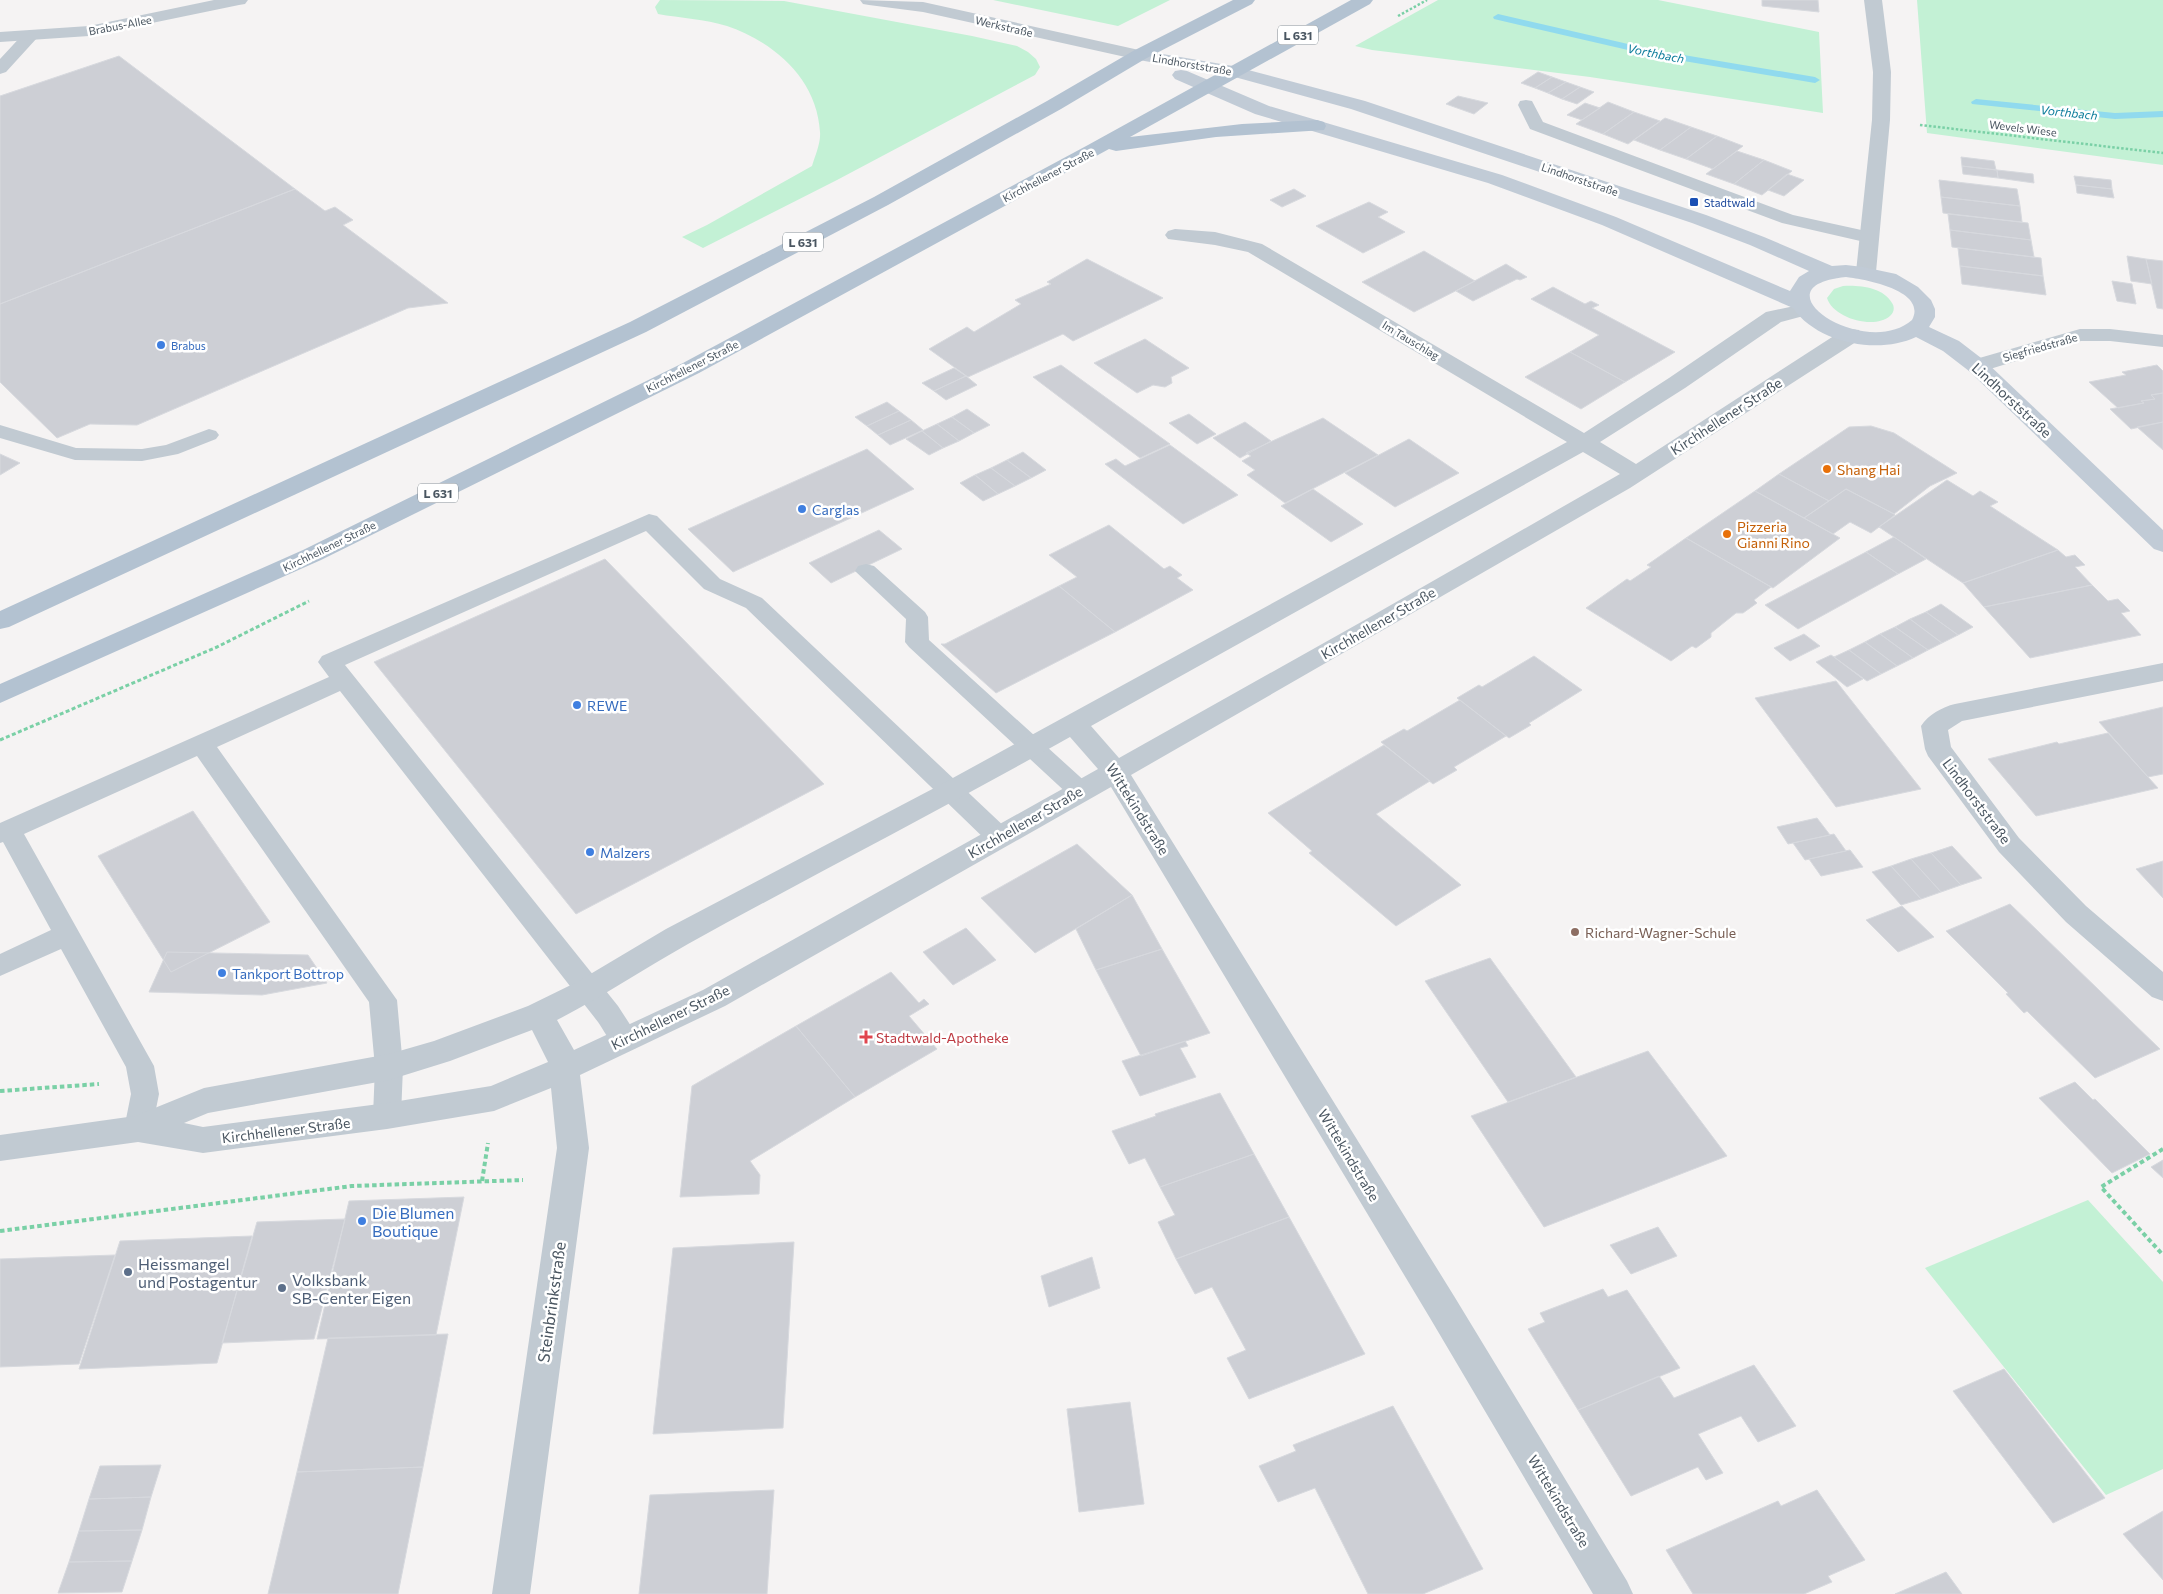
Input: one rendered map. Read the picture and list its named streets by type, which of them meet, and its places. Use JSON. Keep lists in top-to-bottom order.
{
  "streets": {
    "main road": ["L 631", "Kirchhellener Straße"],
    "street": [
      "Brabus-Allee",
      "Werkstraße",
      "Lindhorststraße",
      "Im Tauschlag",
      "Siegfriedstraße",
      "Wittekindstraße",
      "Steinbrinkstraße"
    ],
    "path": ["Wevels Wiese"]
  },
  "crossings": [
    ["Werkstraße", "L 631"],
    ["Werkstraße", "Lindhorststraße"],
    ["L 631", "Lindhorststraße"],
    ["Lindhorststraße", "Kirchhellener Straße"],
    ["Lindhorststraße", "Siegfriedstraße"],
    ["Kirchhellener Straße", "Im Tauschlag"],
    ["Kirchhellener Straße", "Wittekindstraße"],
    ["Kirchhellener Straße", "Steinbrinkstraße"]
  ],
  "water": ["Vorthbach"],
  "places": {
    "transit": ["Stadtwald"],
    "other": [
      "Brabus",
      "Shang Hai",
      "Carglas",
      "Pizzeria Gianni Rino",
      "REWE",
      "Malzers",
      "Richard-Wagner-Schule",
      "Tankport Bottrop",
      "Die Blumen Boutique",
      "Heissmangel und Postagentur",
      "Volksbank SB-Center Eigen"
    ],
    "health": ["Stadtwald-Apotheke"]
  }
}
